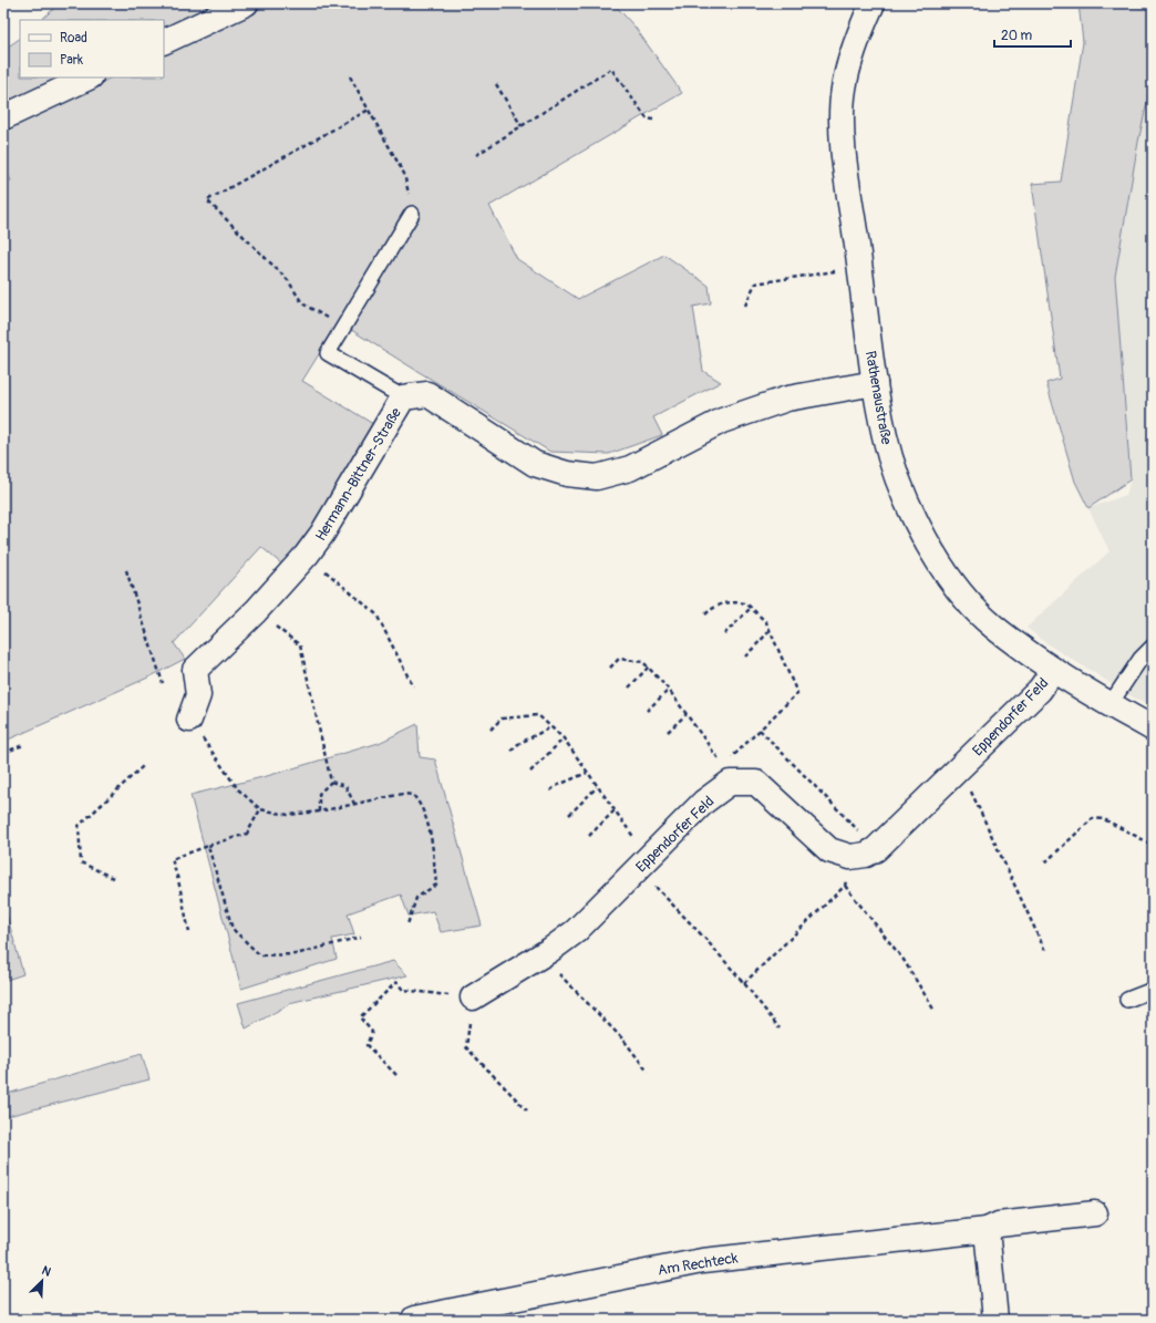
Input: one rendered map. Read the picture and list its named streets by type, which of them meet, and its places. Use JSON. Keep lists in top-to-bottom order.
{
  "streets": {
    "street": [
      "Rathenaustraße",
      "Hermann-Bittner-Straße",
      "Eppendorfer Feld",
      "Am Rechteck"
    ]
  },
  "crossings": [
    ["Rathenaustraße", "Hermann-Bittner-Straße"],
    ["Rathenaustraße", "Eppendorfer Feld"]
  ],
  "legend": ["Road", "Park"],
  "scale_bar": "20 m",
  "north": "top right"
}
